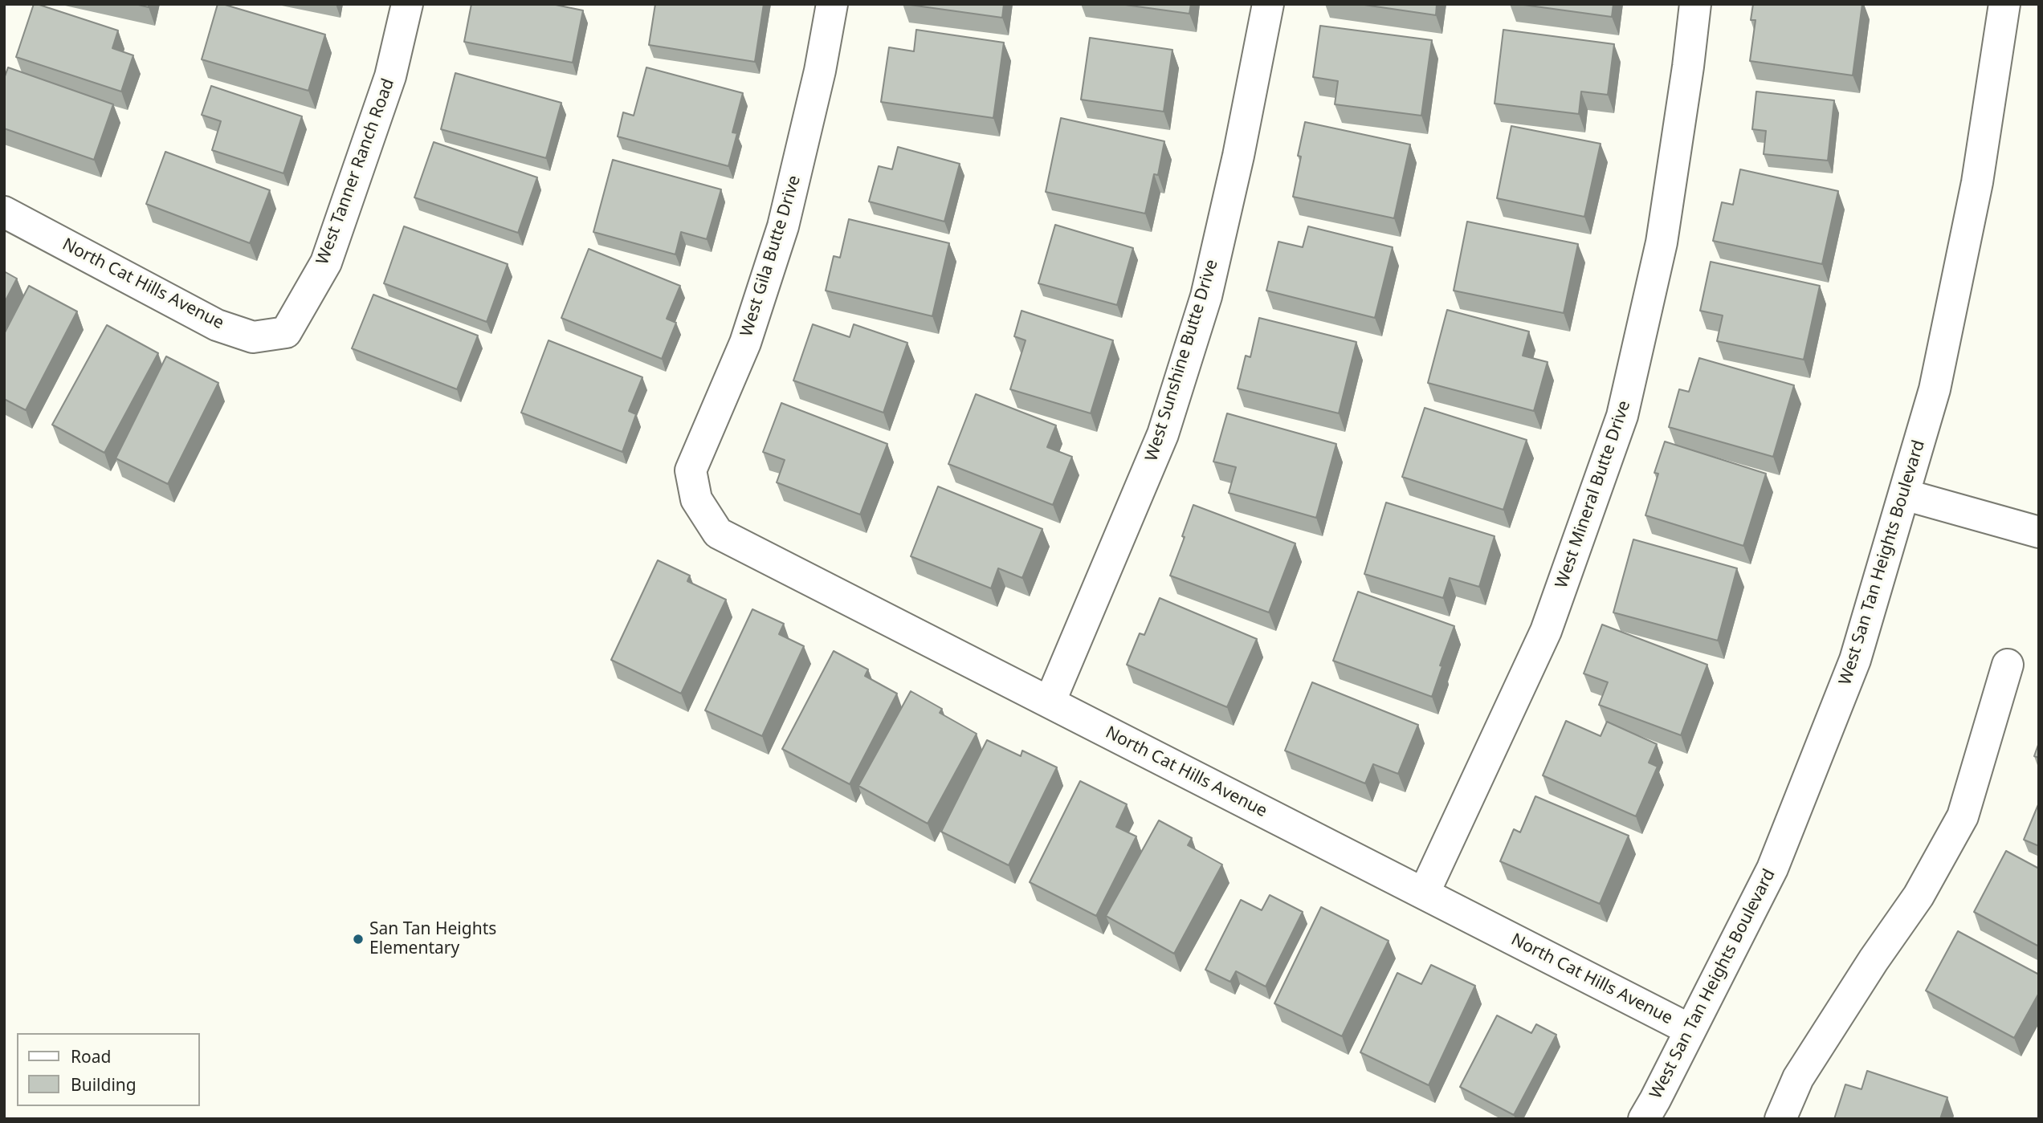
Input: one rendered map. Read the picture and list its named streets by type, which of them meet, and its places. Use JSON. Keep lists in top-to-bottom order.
{
  "streets": {
    "street": [
      "West Tanner Ranch Road",
      "West Gila Butte Drive",
      "North Cat Hills Avenue",
      "West Sunshine Butte Drive",
      "West Mineral Butte Drive",
      "West San Tan Heights Boulevard"
    ]
  },
  "crossings": [
    ["West Tanner Ranch Road", "North Cat Hills Avenue"],
    ["West Gila Butte Drive", "North Cat Hills Avenue"],
    ["North Cat Hills Avenue", "West Sunshine Butte Drive"],
    ["North Cat Hills Avenue", "West Mineral Butte Drive"],
    ["North Cat Hills Avenue", "West San Tan Heights Boulevard"]
  ],
  "places": ["San Tan Heights Elementary"],
  "legend": ["Road", "Building"]
}
